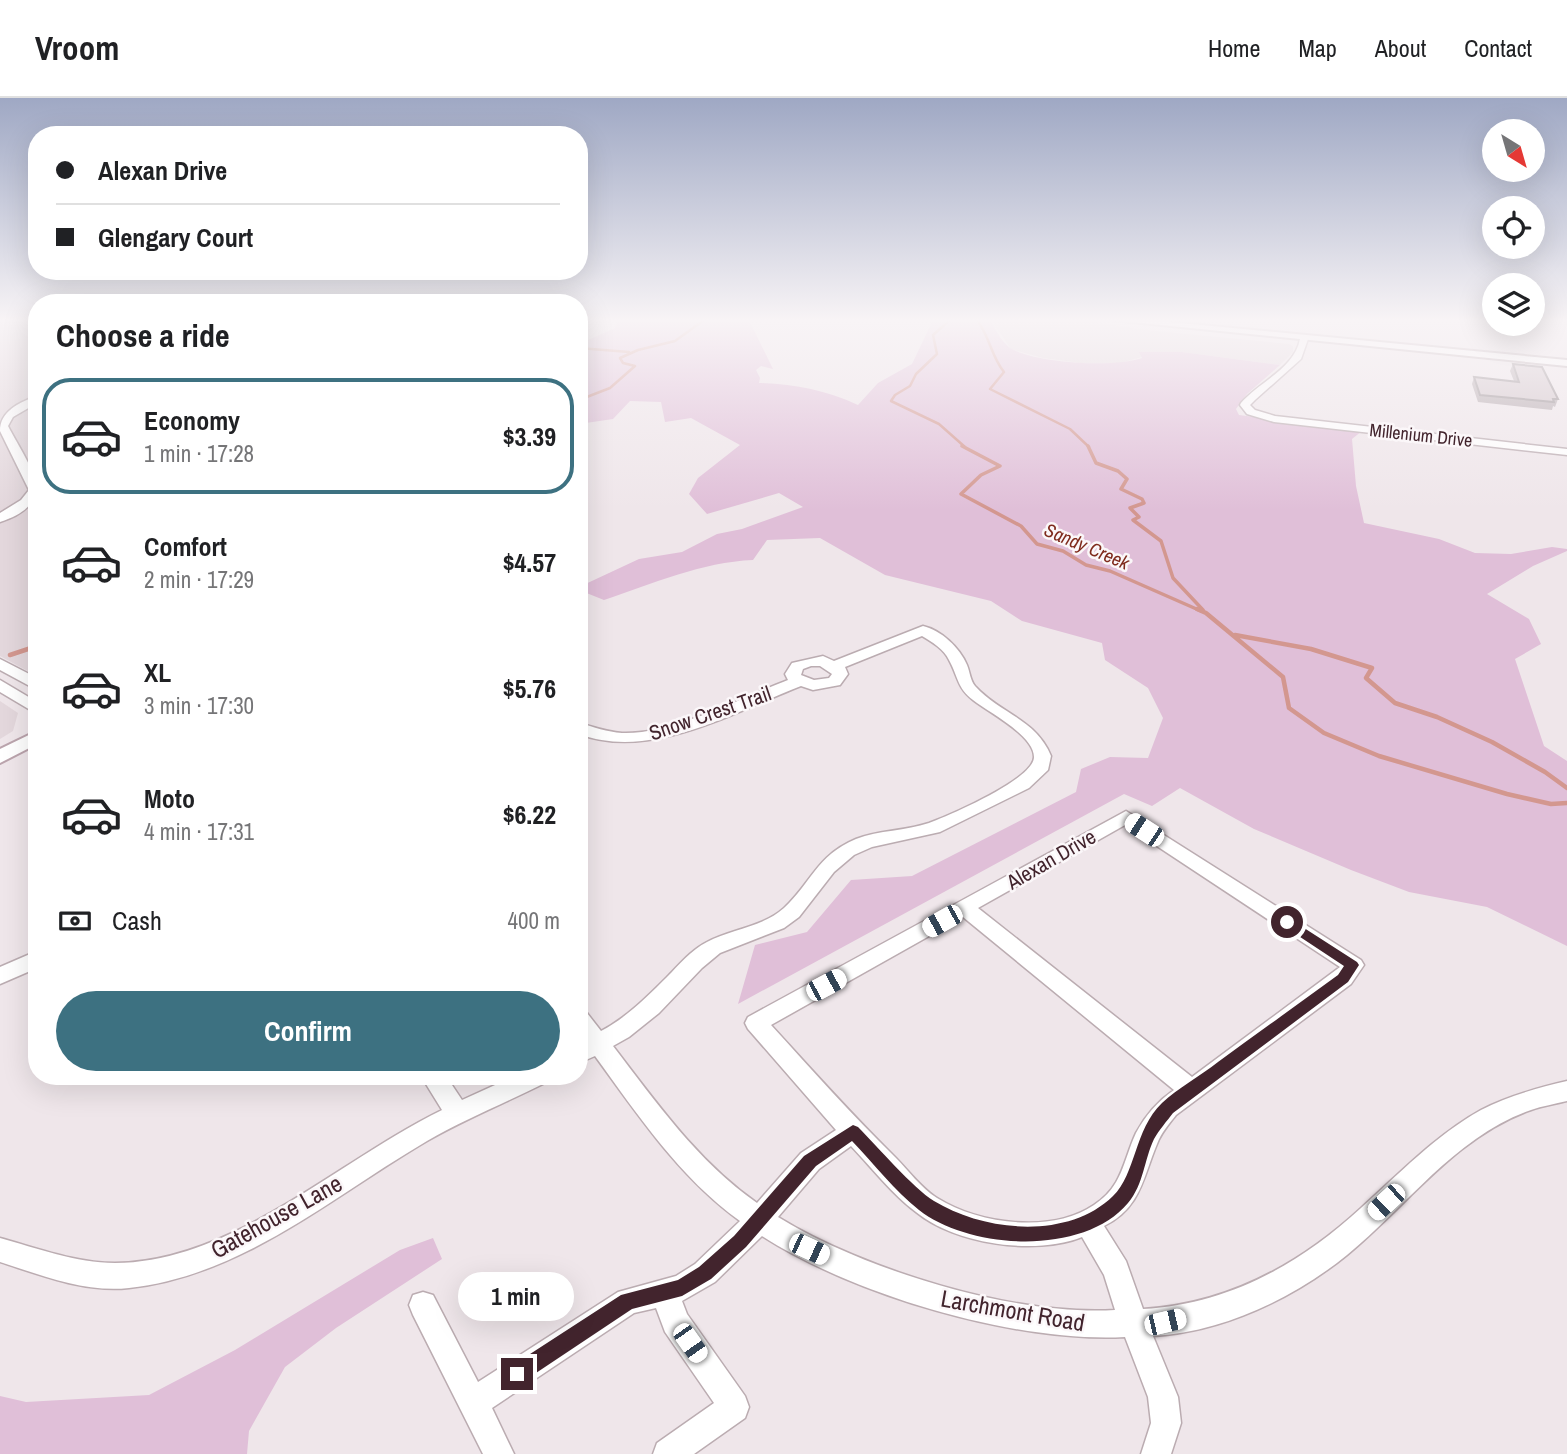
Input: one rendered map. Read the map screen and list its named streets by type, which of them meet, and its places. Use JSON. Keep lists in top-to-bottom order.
{
  "streets": {
    "street": [
      "Millenium Drive",
      "Snow Crest Trail",
      "Alexan Drive",
      "Gatehouse Lane",
      "Larchmont Road"
    ]
  },
  "crossings": [
    ["Snow Crest Trail", "Larchmont Road"]
  ],
  "water": ["Sandy Creek"],
  "north": "bottom right",
  "page": {
    "header": "Vroom",
    "nav": [
      "Home",
      "Map",
      "About",
      "Contact"
    ],
    "banner": ["Alexan Drive", "Glengary Court"],
    "heading": "Choose a ride",
    "list": [
      {
        "name": "Economy",
        "note": "1 min · 17:28",
        "value": "$3.39"
      },
      {
        "name": "Comfort",
        "note": "2 min · 17:29",
        "value": "$4.57"
      },
      {
        "name": "XL",
        "note": "3 min · 17:30",
        "value": "$5.76"
      },
      {
        "name": "Moto",
        "note": "4 min · 17:31",
        "value": "$6.22"
      }
    ],
    "pay": ["Cash", "400 m"],
    "buttons": "Confirm",
    "bubble": "1 min"
  }
}
